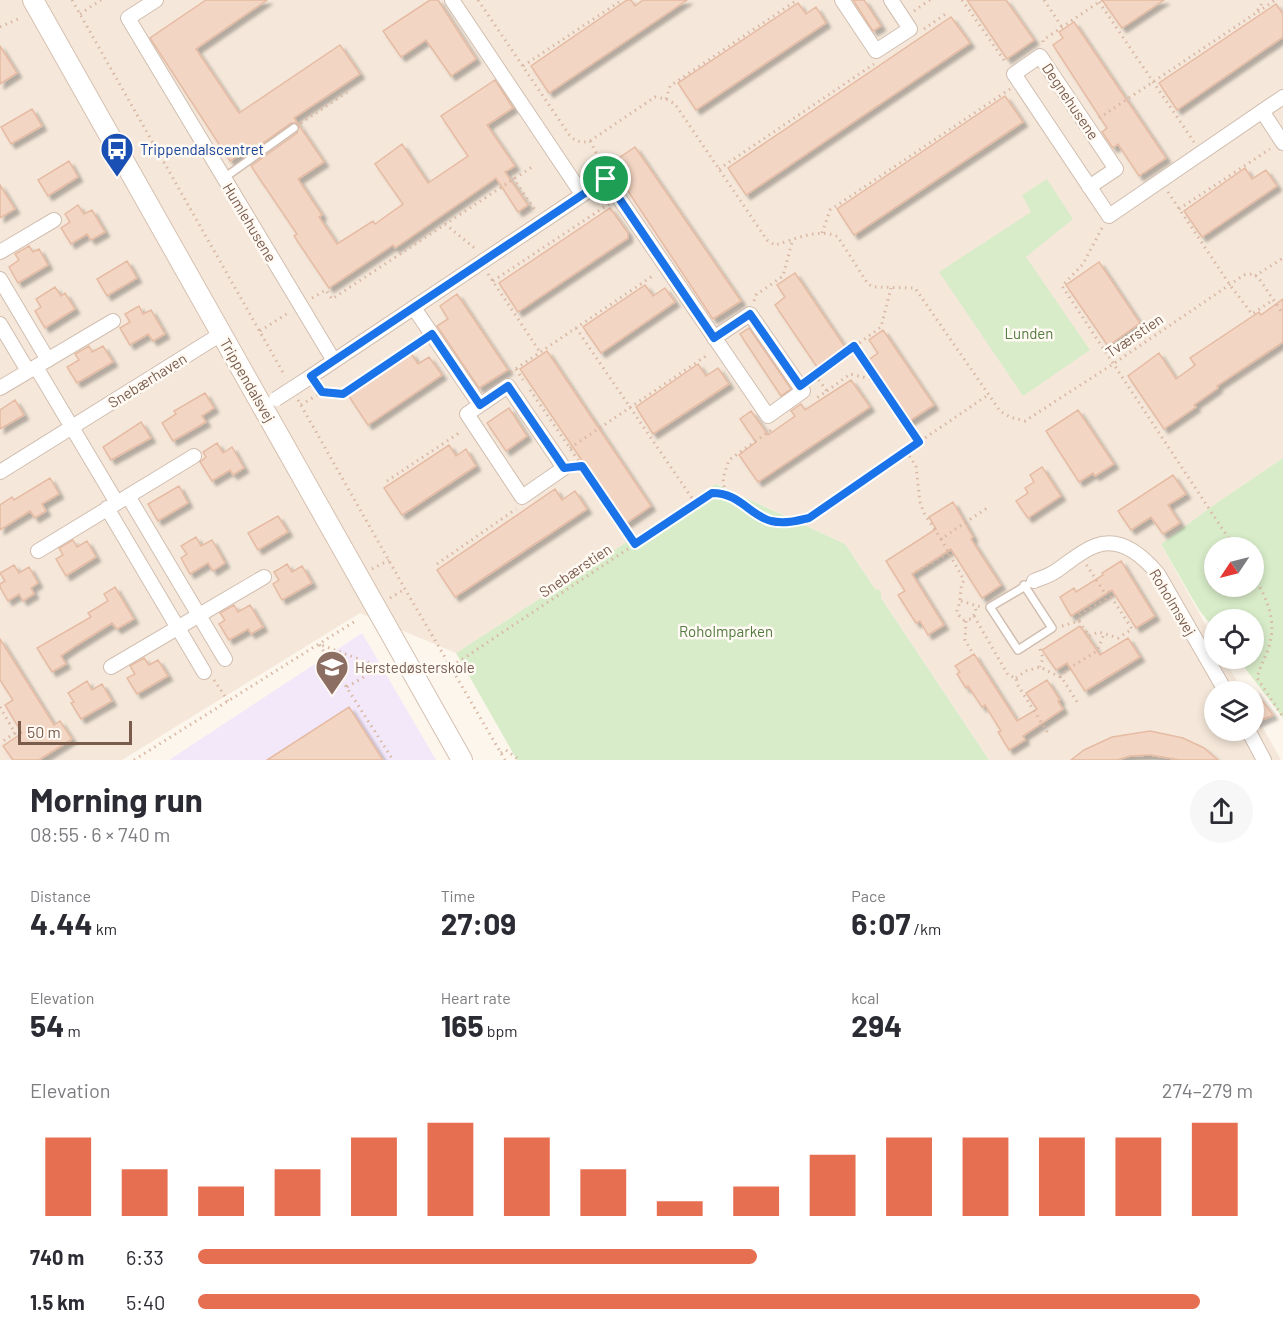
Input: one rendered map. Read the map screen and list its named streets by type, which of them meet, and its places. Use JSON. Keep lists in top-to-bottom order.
{
  "streets": {
    "street": [
      "Degnehusene",
      "Humlehusene",
      "Snebærhaven",
      "Trippendalsvej",
      "Roholmsvej"
    ],
    "path": ["Tværstien", "Snebærstien"]
  },
  "crossings": [
    ["Tværstien", "Snebærstien"],
    ["Snebærhaven", "Trippendalsvej"]
  ],
  "parks": ["Lunden", "Roholmparken"],
  "places": {
    "bus stop": ["Trippendalscentret"],
    "school or university": ["Herstedøsterskole"]
  },
  "scale_bar": "50 m",
  "north": "bottom left",
  "page": {
    "scale": "50 m",
    "heading": ["Morning run", "08:55 · 6 × 740 m"],
    "stats": [
      ["Distance", "4.44 km"],
      ["Time", "27:09"],
      ["Pace", "6:07 /km"],
      ["Elevation", "54 m"],
      ["Heart rate", "165 bpm"],
      ["kcal", "294"]
    ],
    "chart": ["Elevation", "274–279 m"],
    "list": [
      {
        "name": "740 m",
        "note": "6:33"
      },
      {
        "name": "1.5 km",
        "note": "5:40"
      }
    ]
  }
}
